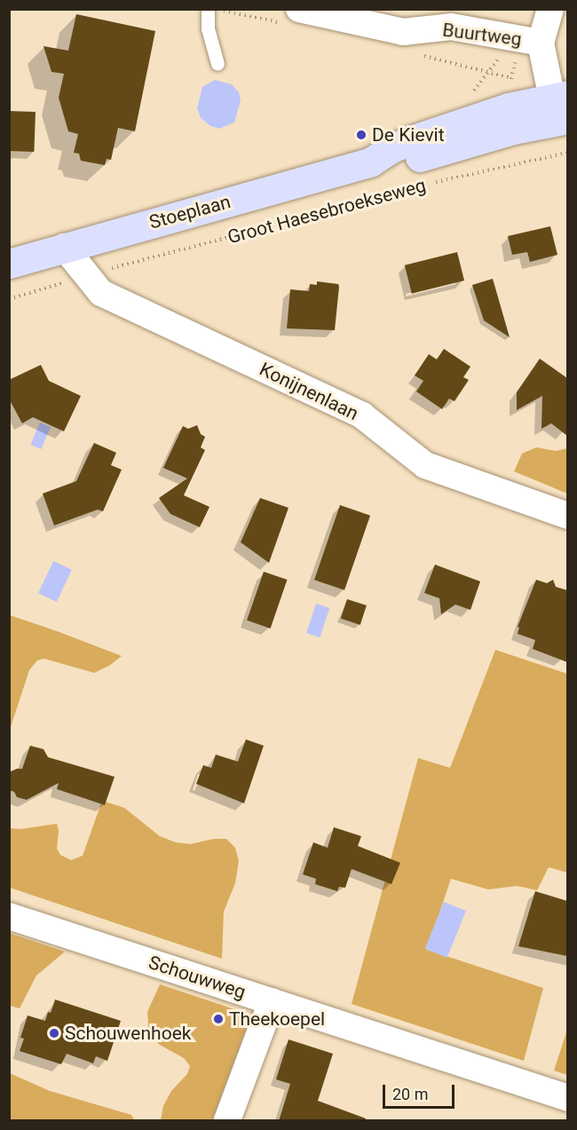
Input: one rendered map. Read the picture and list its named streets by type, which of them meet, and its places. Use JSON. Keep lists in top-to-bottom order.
{
  "streets": {
    "street": [
      "Buurtweg",
      "Stoeplaan",
      "Konijnenlaan",
      "Schouwweg"
    ],
    "path": ["Groot Haesebroekseweg"]
  },
  "crossings": [
    ["Groot Haesebroekseweg", "Konijnenlaan"],
    ["Stoeplaan", "Konijnenlaan"]
  ],
  "places": ["De Kievit", "Theekoepel", "Schouwenhoek"],
  "scale_bar": "20 m"
}
